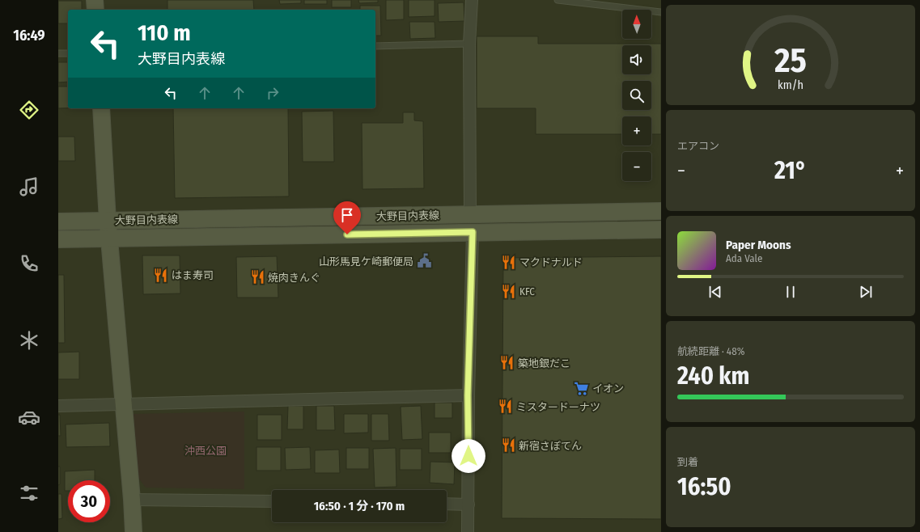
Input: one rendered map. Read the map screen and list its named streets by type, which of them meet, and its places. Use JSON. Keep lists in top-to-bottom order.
{
  "streets": {
    "main road": ["大野目内表線"]
  },
  "parks": ["沖西公園"],
  "places": {
    "public building": ["山形馬見ケ崎郵便局"],
    "restaurant": [
      "マクドナルド",
      "はま寿司",
      "焼肉きんぐ",
      "KFC",
      "築地銀だこ",
      "ミスタードーナツ",
      "新宿さぼてん"
    ],
    "supermarket": ["イオン"]
  },
  "north": "top",
  "page": {
    "tabs": "16:49",
    "map_buttons": ["+", "−"],
    "turn": ["110 m", "大野目内表線"],
    "tile": [
      "エアコン",
      ["航続距離 · 48%", "240 km"],
      ["到着", "16:50"]
    ],
    "heat": ["−", "21°", "+"],
    "song": ["Paper Moons", "Ada Vale"],
    "limit": "30",
    "trip": "16:50 · 1 分 · 170 m",
    "gauge": ["25", "km/h"]
  }
}
